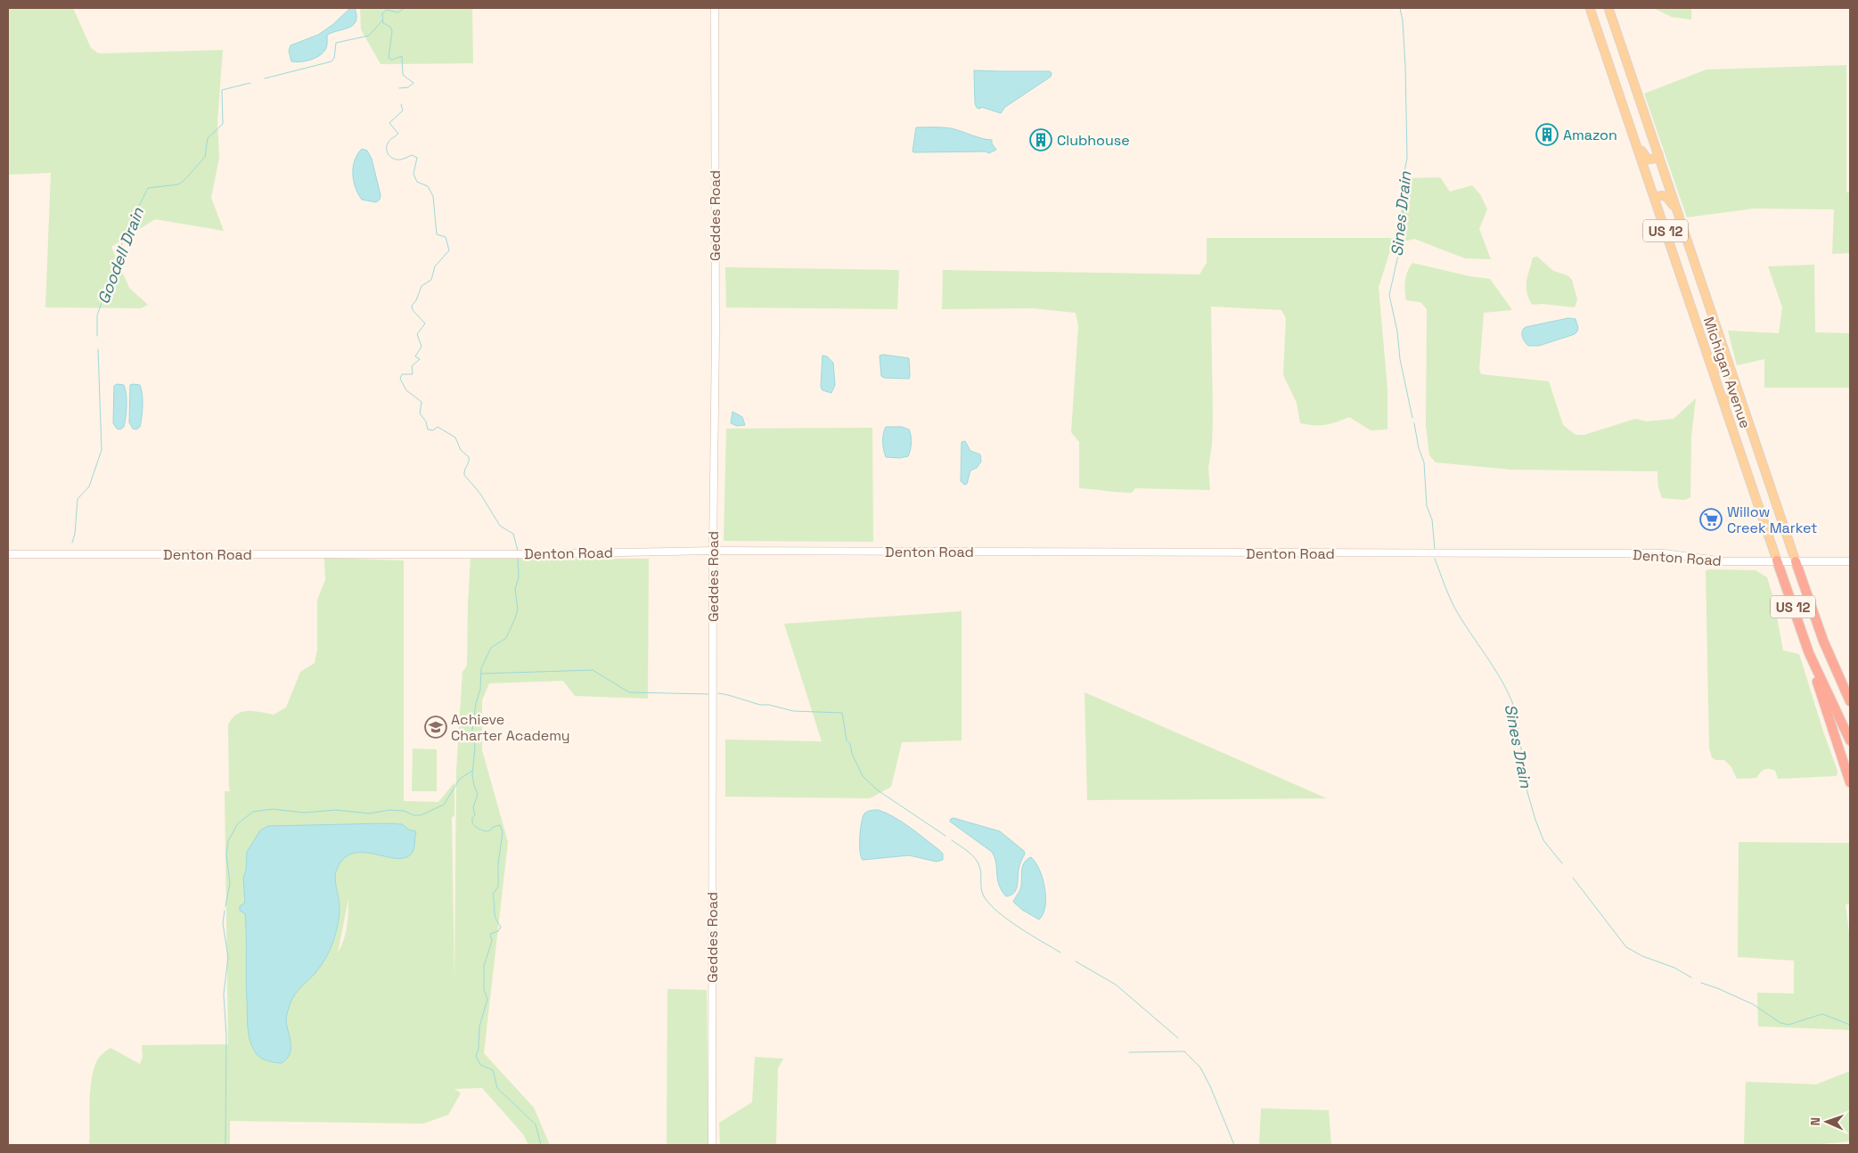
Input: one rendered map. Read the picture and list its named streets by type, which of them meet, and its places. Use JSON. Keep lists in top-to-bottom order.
{
  "streets": {
    "highway": ["US 12", "Michigan Avenue"],
    "street": ["Geddes Road", "Denton Road"]
  },
  "crossings": [
    ["Geddes Road", "Denton Road"],
    ["Michigan Avenue", "Denton Road"]
  ],
  "water": ["Sines Drain", "Goodell Drain"],
  "places": {
    "building": ["Amazon", "Clubhouse"],
    "supermarket": ["Willow Creek Market"],
    "school or university": ["Achieve Charter Academy"]
  },
  "north": "left"
}
